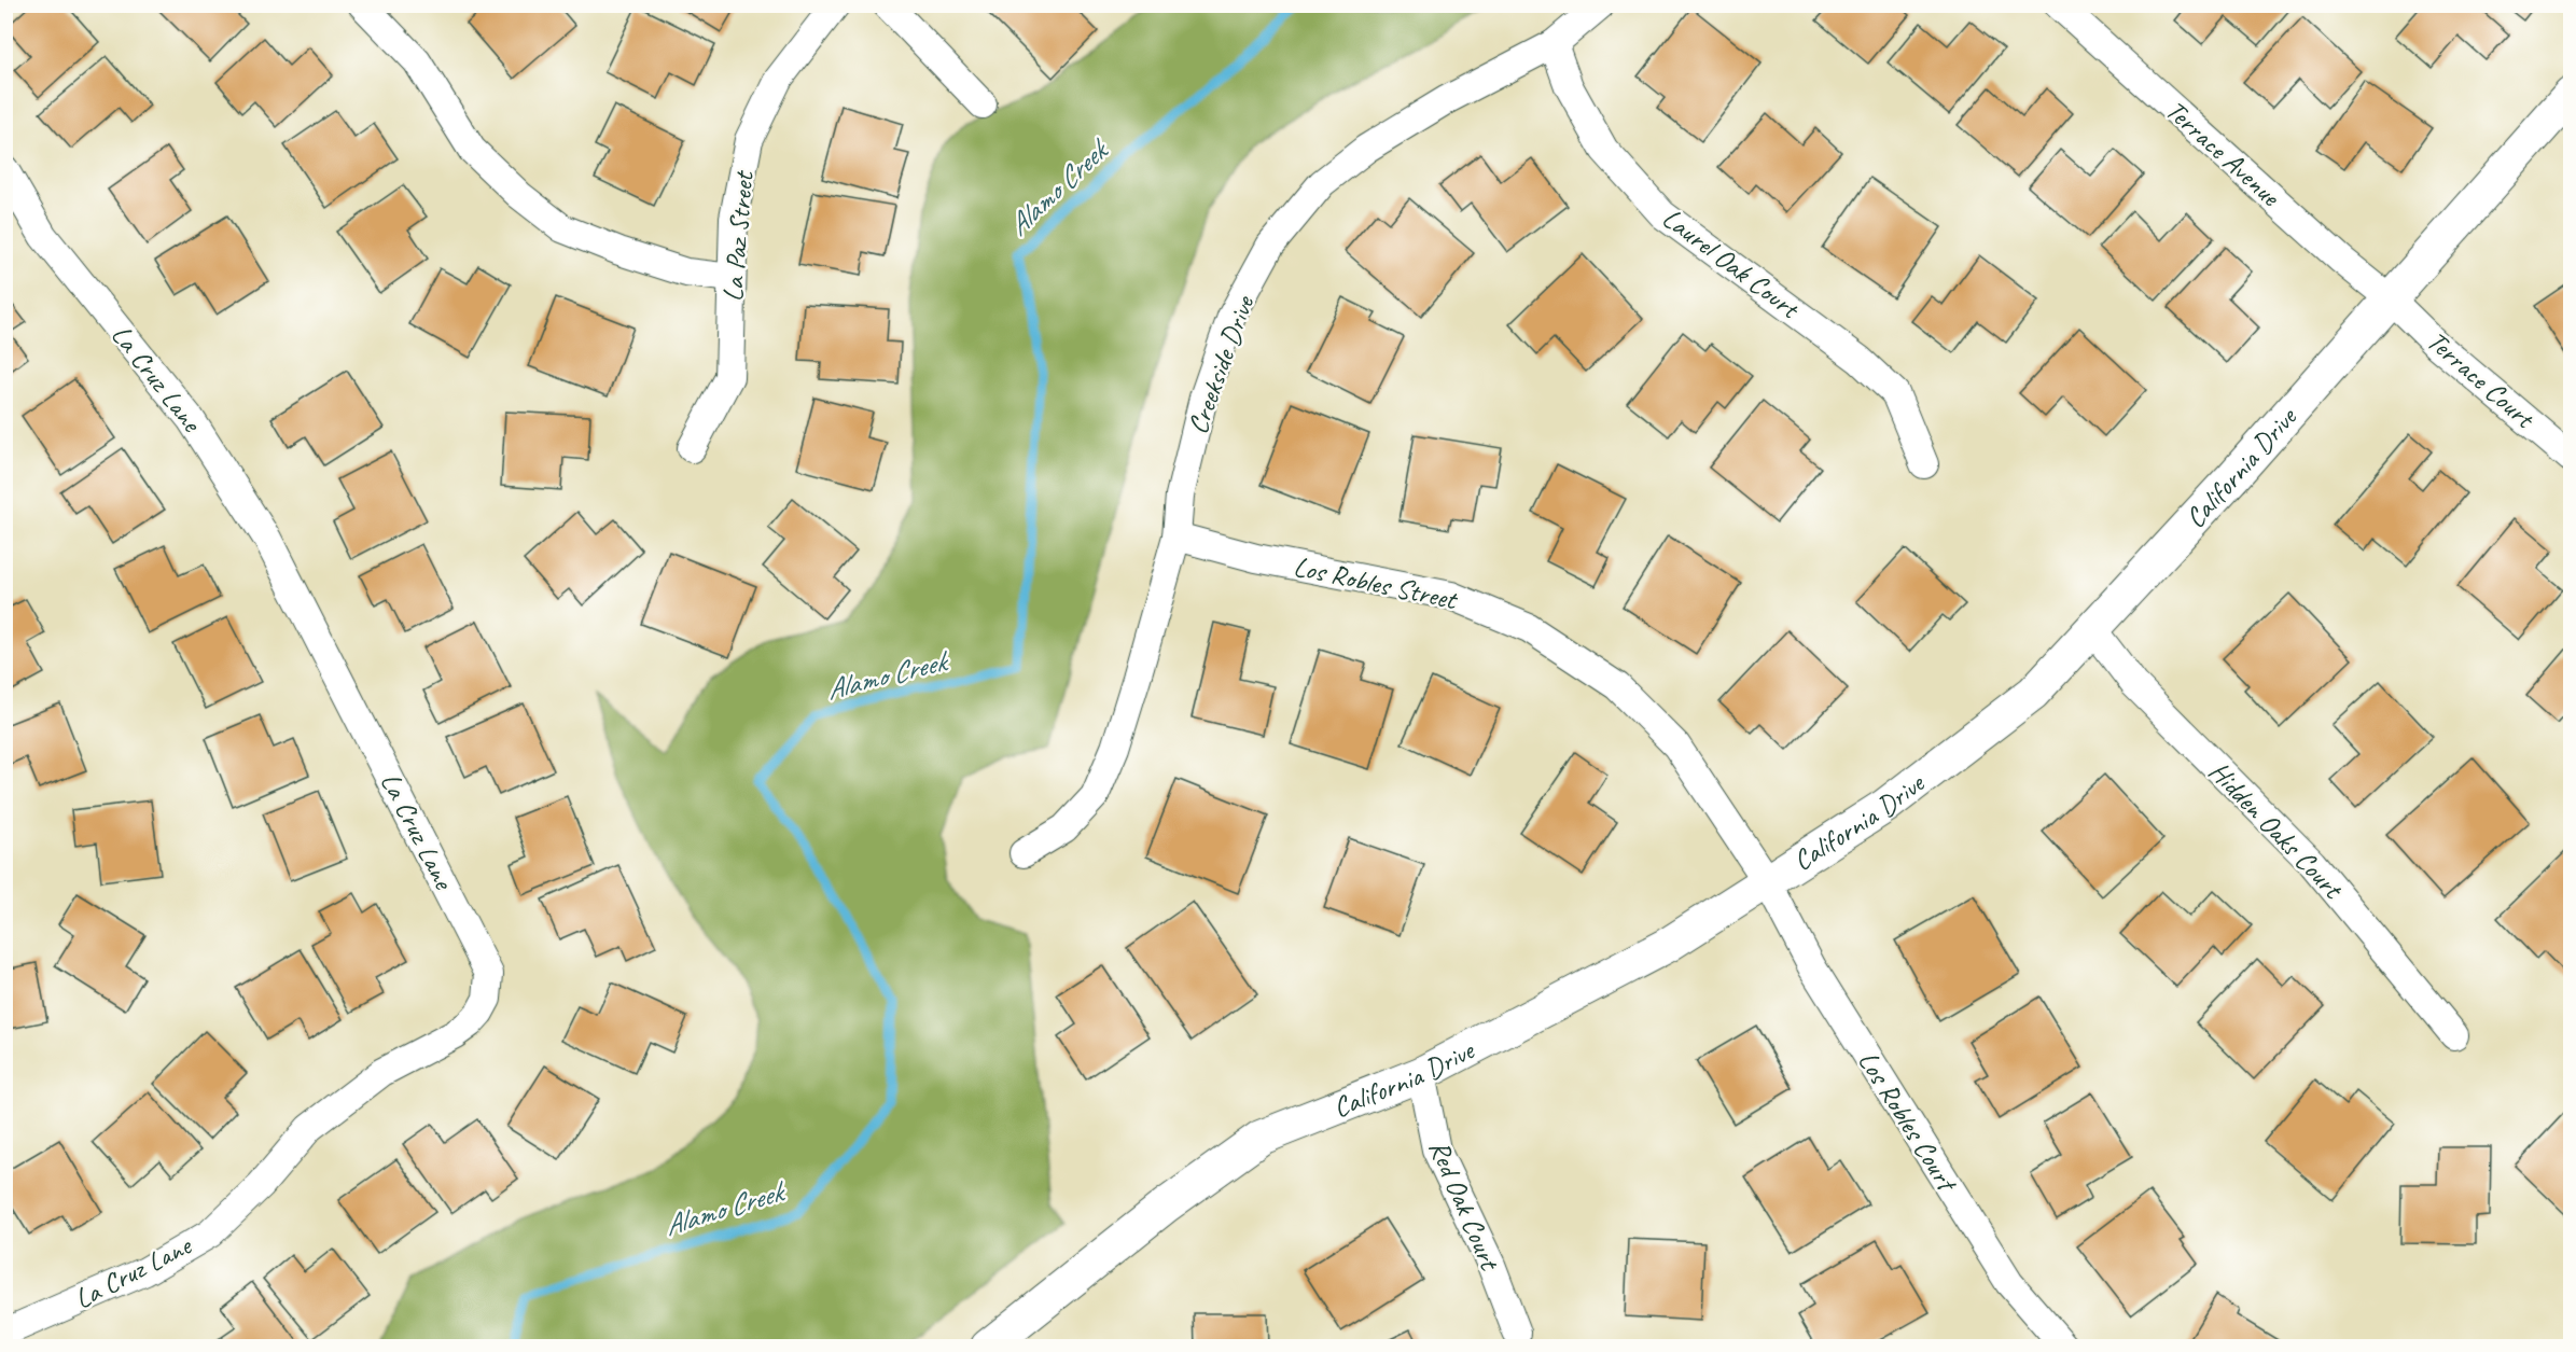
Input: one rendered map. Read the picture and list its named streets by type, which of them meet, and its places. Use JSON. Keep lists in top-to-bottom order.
{
  "streets": {
    "street": [
      "Terrace Avenue",
      "La Paz Street",
      "Laurel Oak Court",
      "Creekside Drive",
      "La Cruz Lane",
      "Terrace Court",
      "California Drive",
      "Los Robles Street",
      "Hidden Oaks Court",
      "Los Robles Court",
      "Red Oak Court"
    ]
  },
  "crossings": [
    ["Terrace Avenue", "Terrace Court"],
    ["Terrace Avenue", "California Drive"],
    ["Laurel Oak Court", "Creekside Drive"],
    ["Creekside Drive", "Los Robles Street"],
    ["Terrace Court", "California Drive"],
    ["California Drive", "Los Robles Street"],
    ["California Drive", "Hidden Oaks Court"],
    ["California Drive", "Los Robles Court"],
    ["California Drive", "Red Oak Court"],
    ["Los Robles Street", "Los Robles Court"]
  ],
  "water": ["Alamo Creek"]
}
